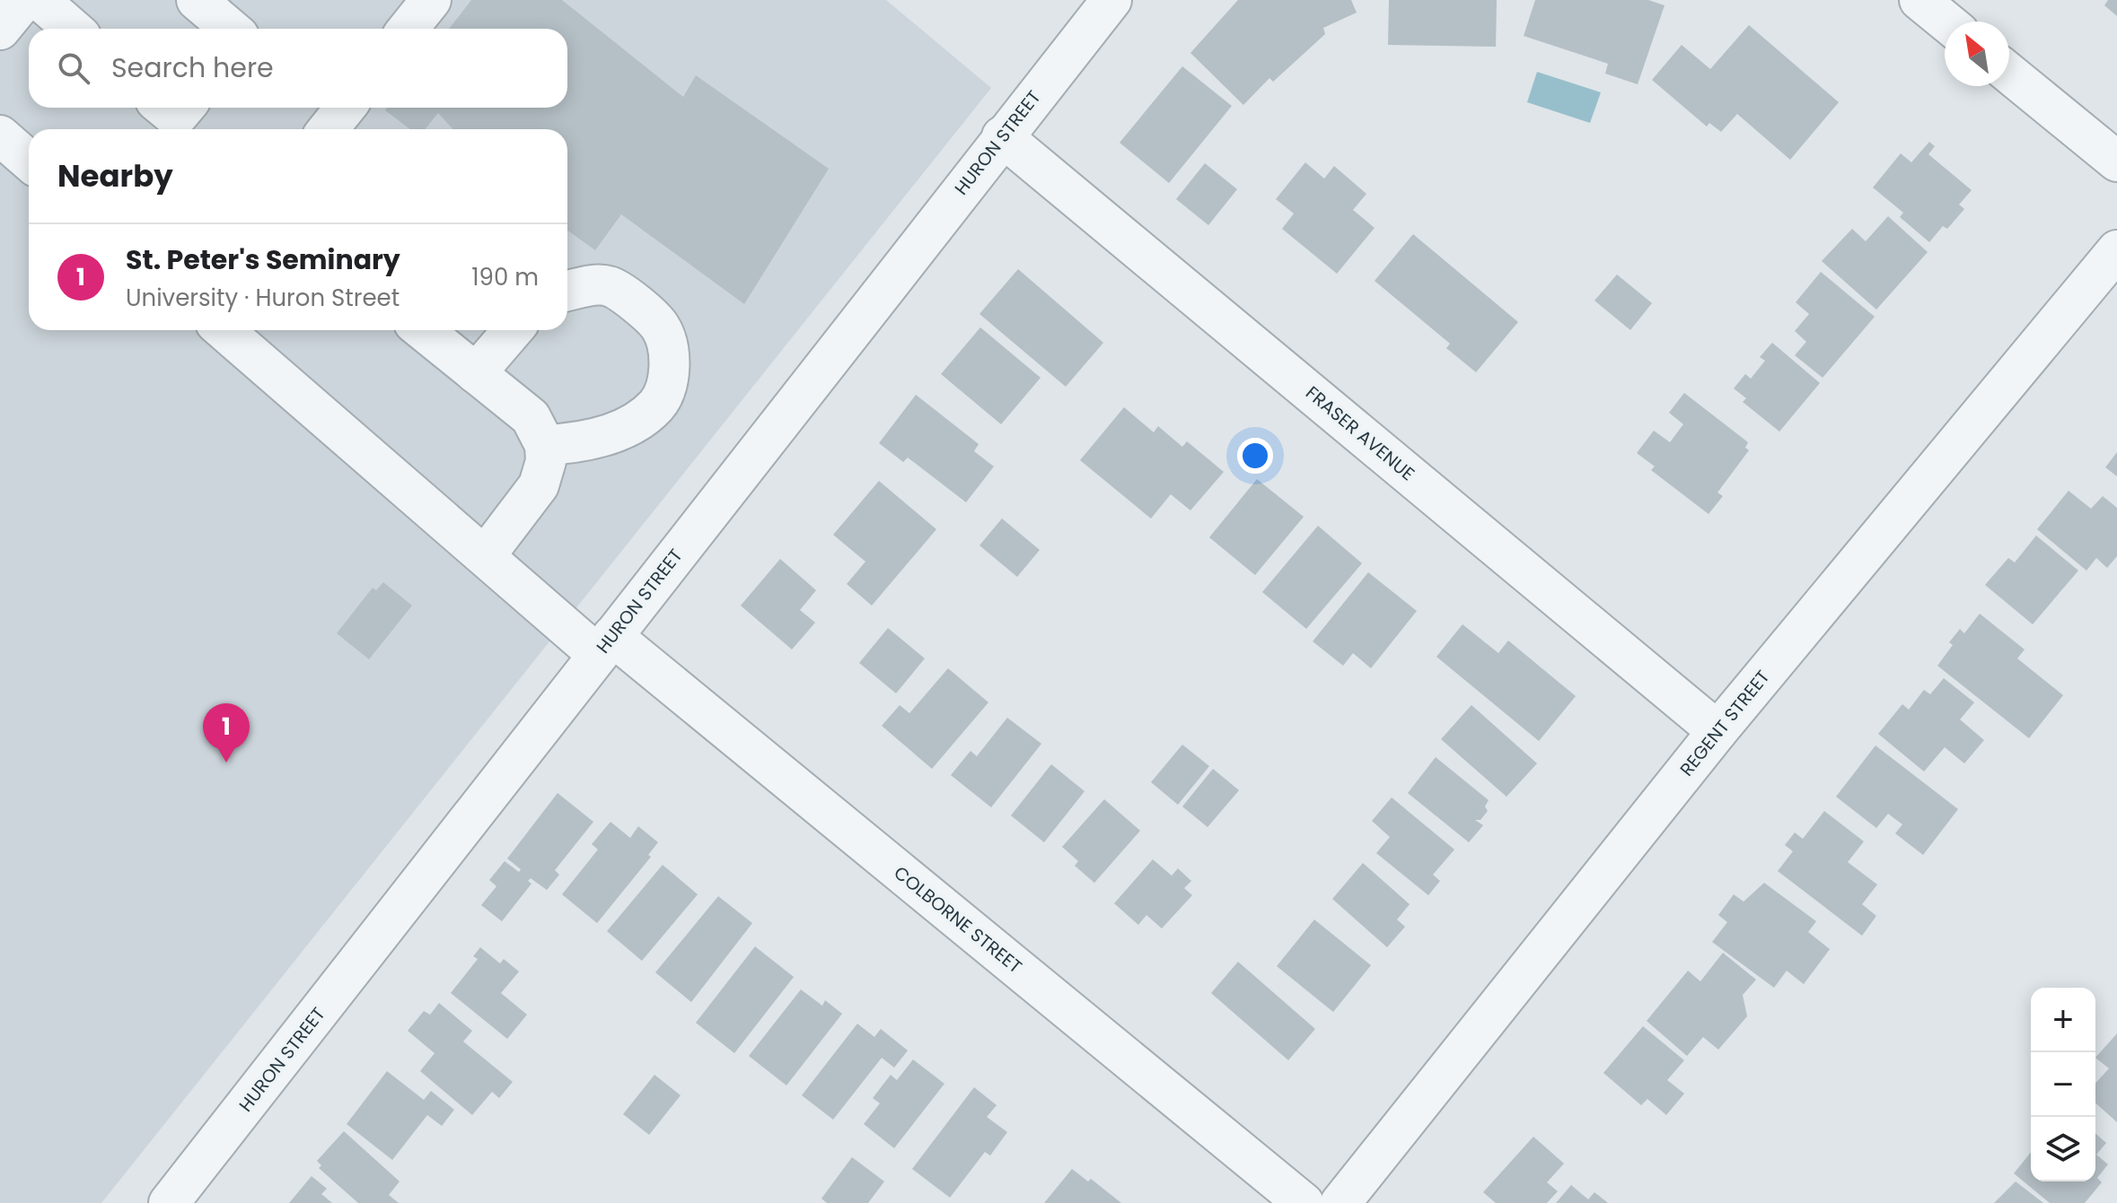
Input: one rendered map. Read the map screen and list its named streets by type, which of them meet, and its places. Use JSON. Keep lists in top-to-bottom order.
{
  "streets": {
    "street": [
      "HURON STREET",
      "FRASER AVENUE",
      "REGENT STREET",
      "COLBORNE STREET"
    ]
  },
  "crossings": [
    ["HURON STREET", "FRASER AVENUE"],
    ["HURON STREET", "COLBORNE STREET"],
    ["FRASER AVENUE", "REGENT STREET"]
  ],
  "north": "top left",
  "page": {
    "search": "Search here",
    "heading": "Nearby",
    "list": [
      {
        "mark": "1",
        "name": "St. Peter's Seminary",
        "note": "University · Huron Street",
        "value": "190 m"
      }
    ],
    "pins": "1",
    "map_buttons": ["+", "−"]
  }
}
